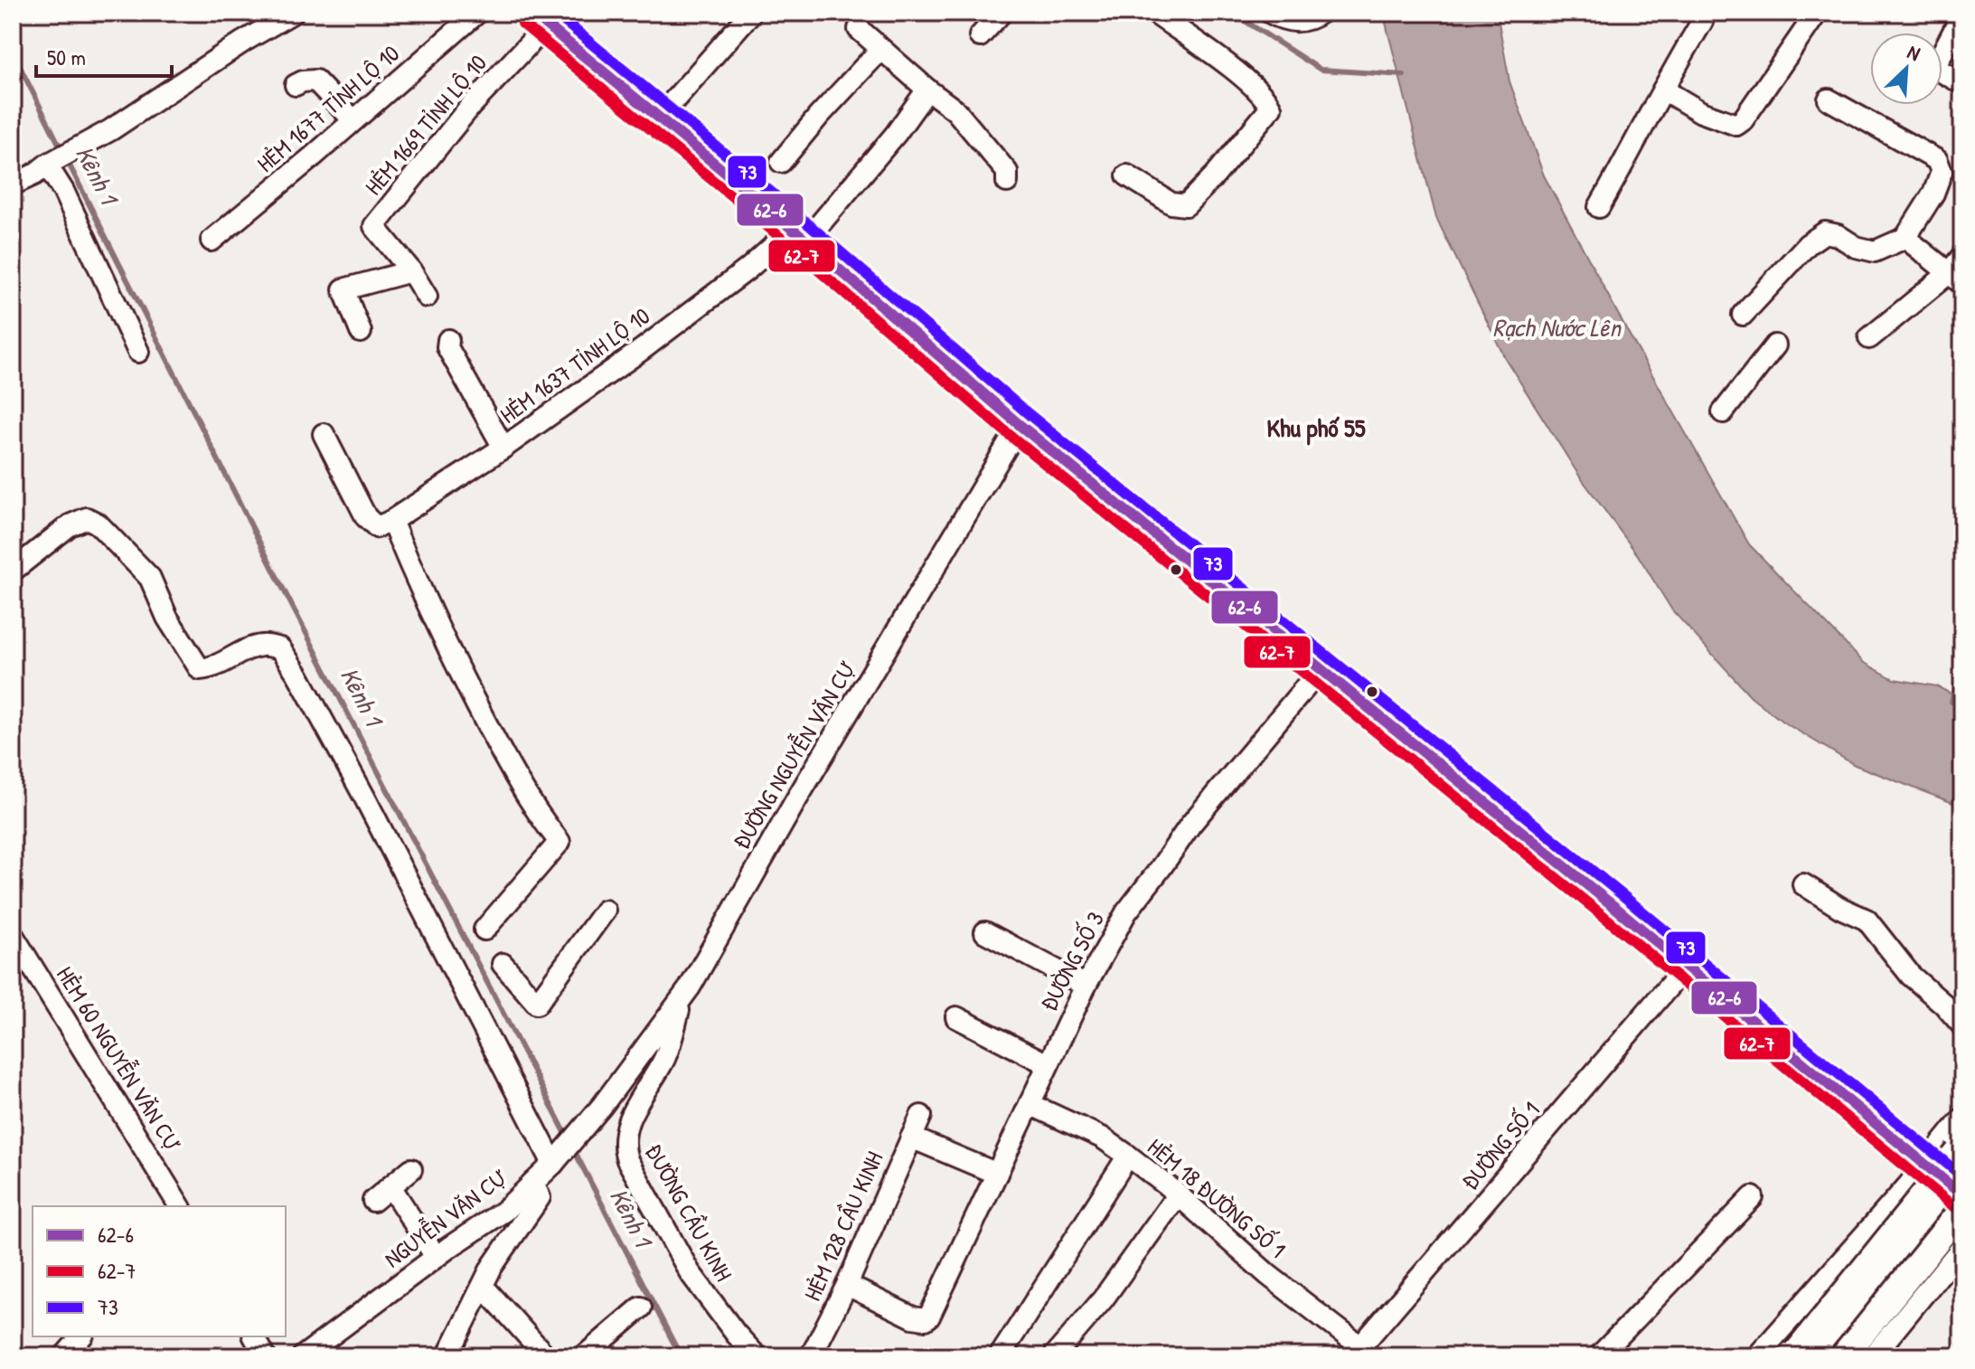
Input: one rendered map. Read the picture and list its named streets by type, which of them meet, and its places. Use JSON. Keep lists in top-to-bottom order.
{
  "streets": {
    "street": [
      "HẺM 1677 TỈNH LỘ 10",
      "HẺM 1669 TỈNH LỘ 10",
      "HẺM 1637 TỈNH LỘ 10",
      "ĐƯỜNG NGUYỄN VĂN CỰ",
      "ĐƯỜNG SỐ 3",
      "HẺM 60 NGUYỄN VĂN CỰ",
      "ĐƯỜNG SỐ 1",
      "HẺM 18 ĐƯỜNG SỐ 1",
      "ĐƯỜNG CẦU KINH",
      "NGUYỄN VĂN CỰ",
      "HẺM 128 CẦU KINH"
    ]
  },
  "crossings": [
    ["ĐƯỜNG NGUYỄN VĂN CỰ", "ĐƯỜNG CẦU KINH"],
    ["ĐƯỜNG NGUYỄN VĂN CỰ", "NGUYỄN VĂN CỰ"],
    ["ĐƯỜNG SỐ 3", "HẺM 18 ĐƯỜNG SỐ 1"],
    ["ĐƯỜNG SỐ 3", "HẺM 128 CẦU KINH"],
    ["ĐƯỜNG SỐ 1", "HẺM 18 ĐƯỜNG SỐ 1"]
  ],
  "districts": ["Khu phố 55"],
  "water": ["Kênh 1", "Rạch Nước Lên"],
  "lines": ["transit line 62-6", "transit line 73", "transit line 62-7"],
  "legend": ["62-6", "62-7", "73"],
  "scale_bar": "50 m",
  "north": "top right"
}
